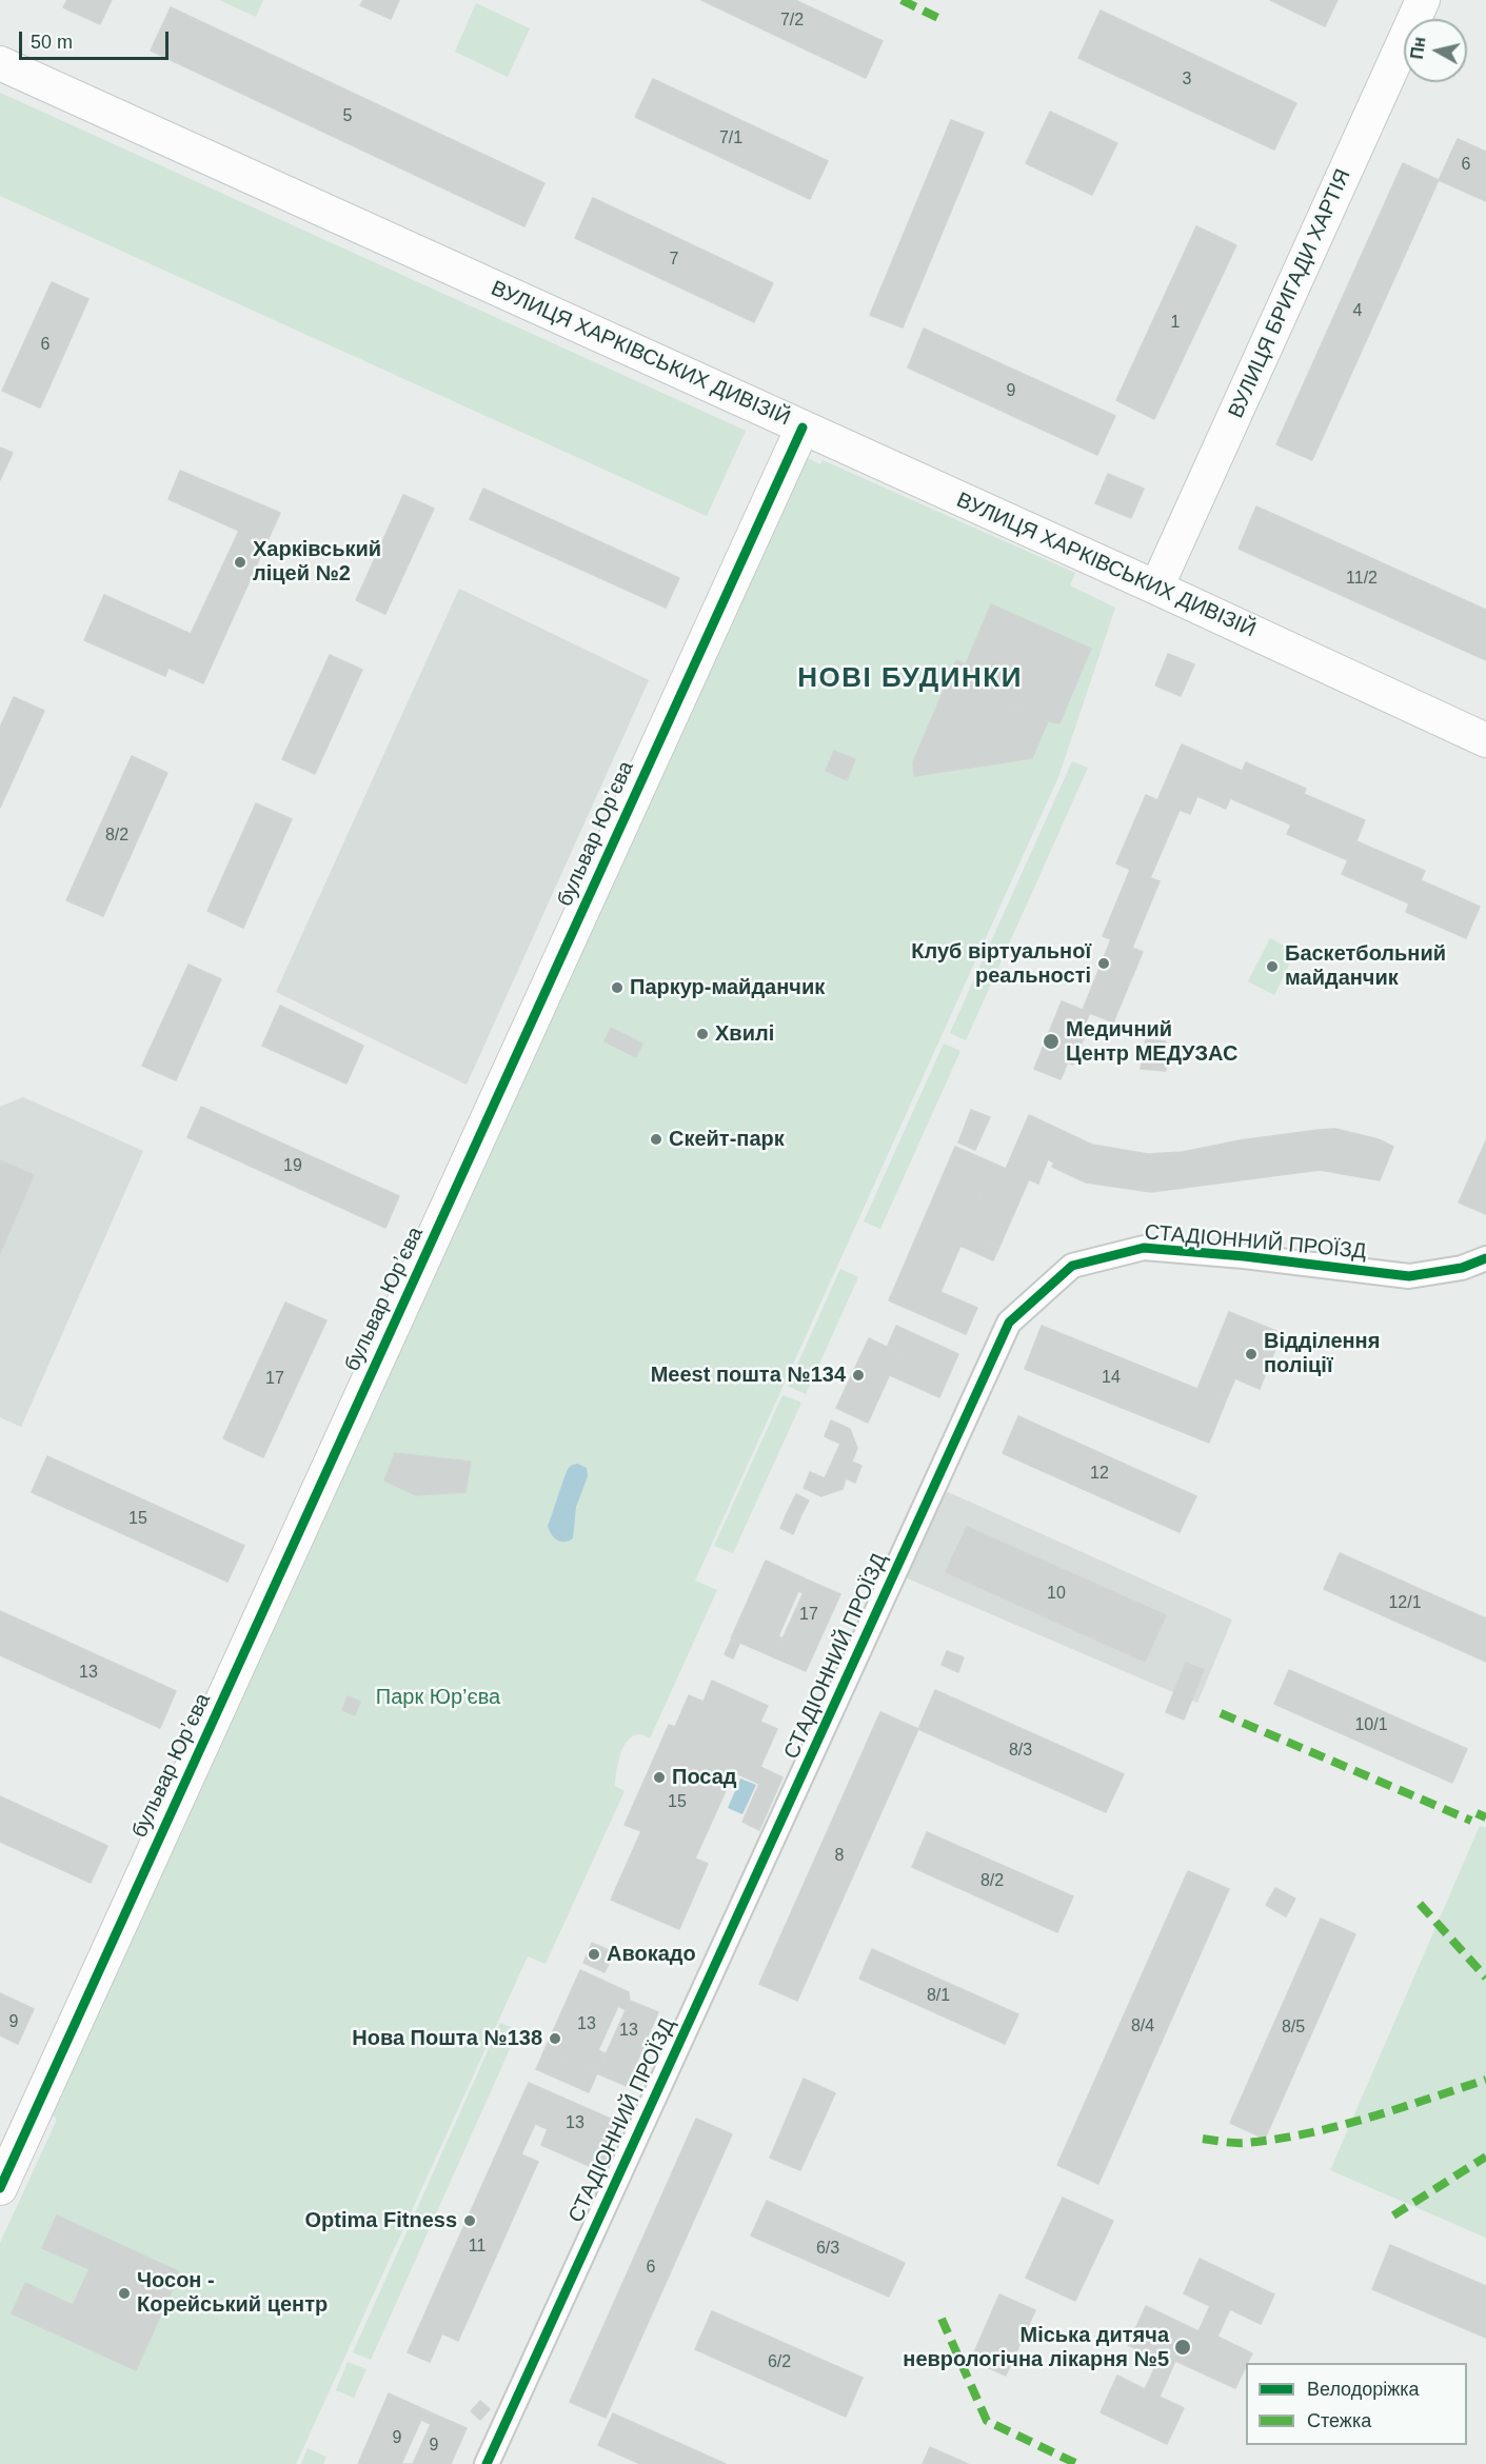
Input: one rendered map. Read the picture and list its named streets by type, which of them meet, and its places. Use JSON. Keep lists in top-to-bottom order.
{
  "streets": {
    "street": [
      "ВУЛИЦЯ БРИГАДИ ХАРТІЯ",
      "ВУЛИЦЯ ХАРКІВСЬКИХ ДИВІЗІЙ",
      "бульвар Юрʼєва",
      "СТАДІОННИЙ ПРОЇЗД"
    ]
  },
  "crossings": [
    ["ВУЛИЦЯ БРИГАДИ ХАРТІЯ", "ВУЛИЦЯ ХАРКІВСЬКИХ ДИВІЗІЙ"],
    ["ВУЛИЦЯ ХАРКІВСЬКИХ ДИВІЗІЙ", "бульвар Юрʼєва"]
  ],
  "districts": ["НОВІ БУДИНКИ"],
  "parks": ["Парк Юр’єва"],
  "places": [
    "Харківський ліцей №2",
    "Клуб віртуальної реальності",
    "Баскетбольний майданчик",
    "Паркур-майданчик",
    "Хвилі",
    "Медичний Центр МЕДУЗАС",
    "Скейт-парк",
    "Відділення поліції",
    "Meest пошта №134",
    "Посад",
    "Авокадо",
    "Нова Пошта №138",
    "Optima Fitness",
    "Чосон - Корейський центр",
    "Міська дитяча неврологічна лікарня №5"
  ],
  "house_numbers": [
    "7/2",
    "3",
    "5",
    "7/1",
    "6",
    "7",
    "4",
    "1",
    "6",
    "9",
    "11/2",
    "8/2",
    "19",
    "14",
    "17",
    "12",
    "15",
    "10",
    "12/1",
    "17",
    "13",
    "10/1",
    "8/3",
    "15",
    "8",
    "8/2",
    "8/1",
    "9",
    "13",
    "8/4",
    "8/5",
    "13",
    "13",
    "11",
    "6/3",
    "6",
    "6/2",
    "9",
    "9"
  ],
  "legend": ["Велодоріжка", "Стежка"],
  "scale_bar": "50 m",
  "north": "left"
}
